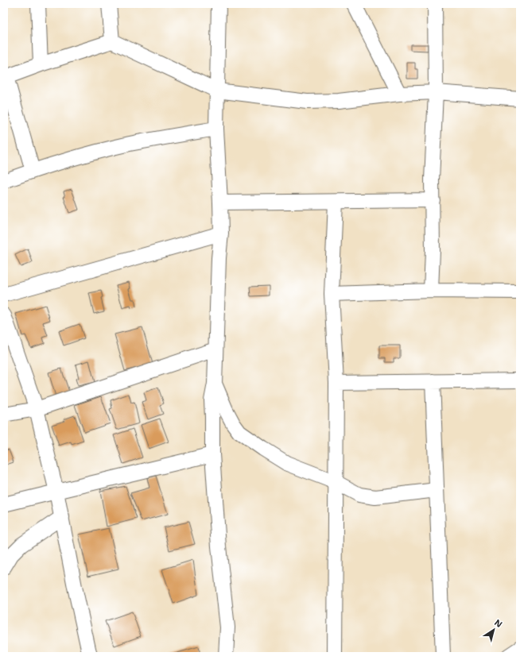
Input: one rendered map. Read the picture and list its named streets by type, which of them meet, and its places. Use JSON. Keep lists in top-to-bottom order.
{
  "north": "top right"
}
